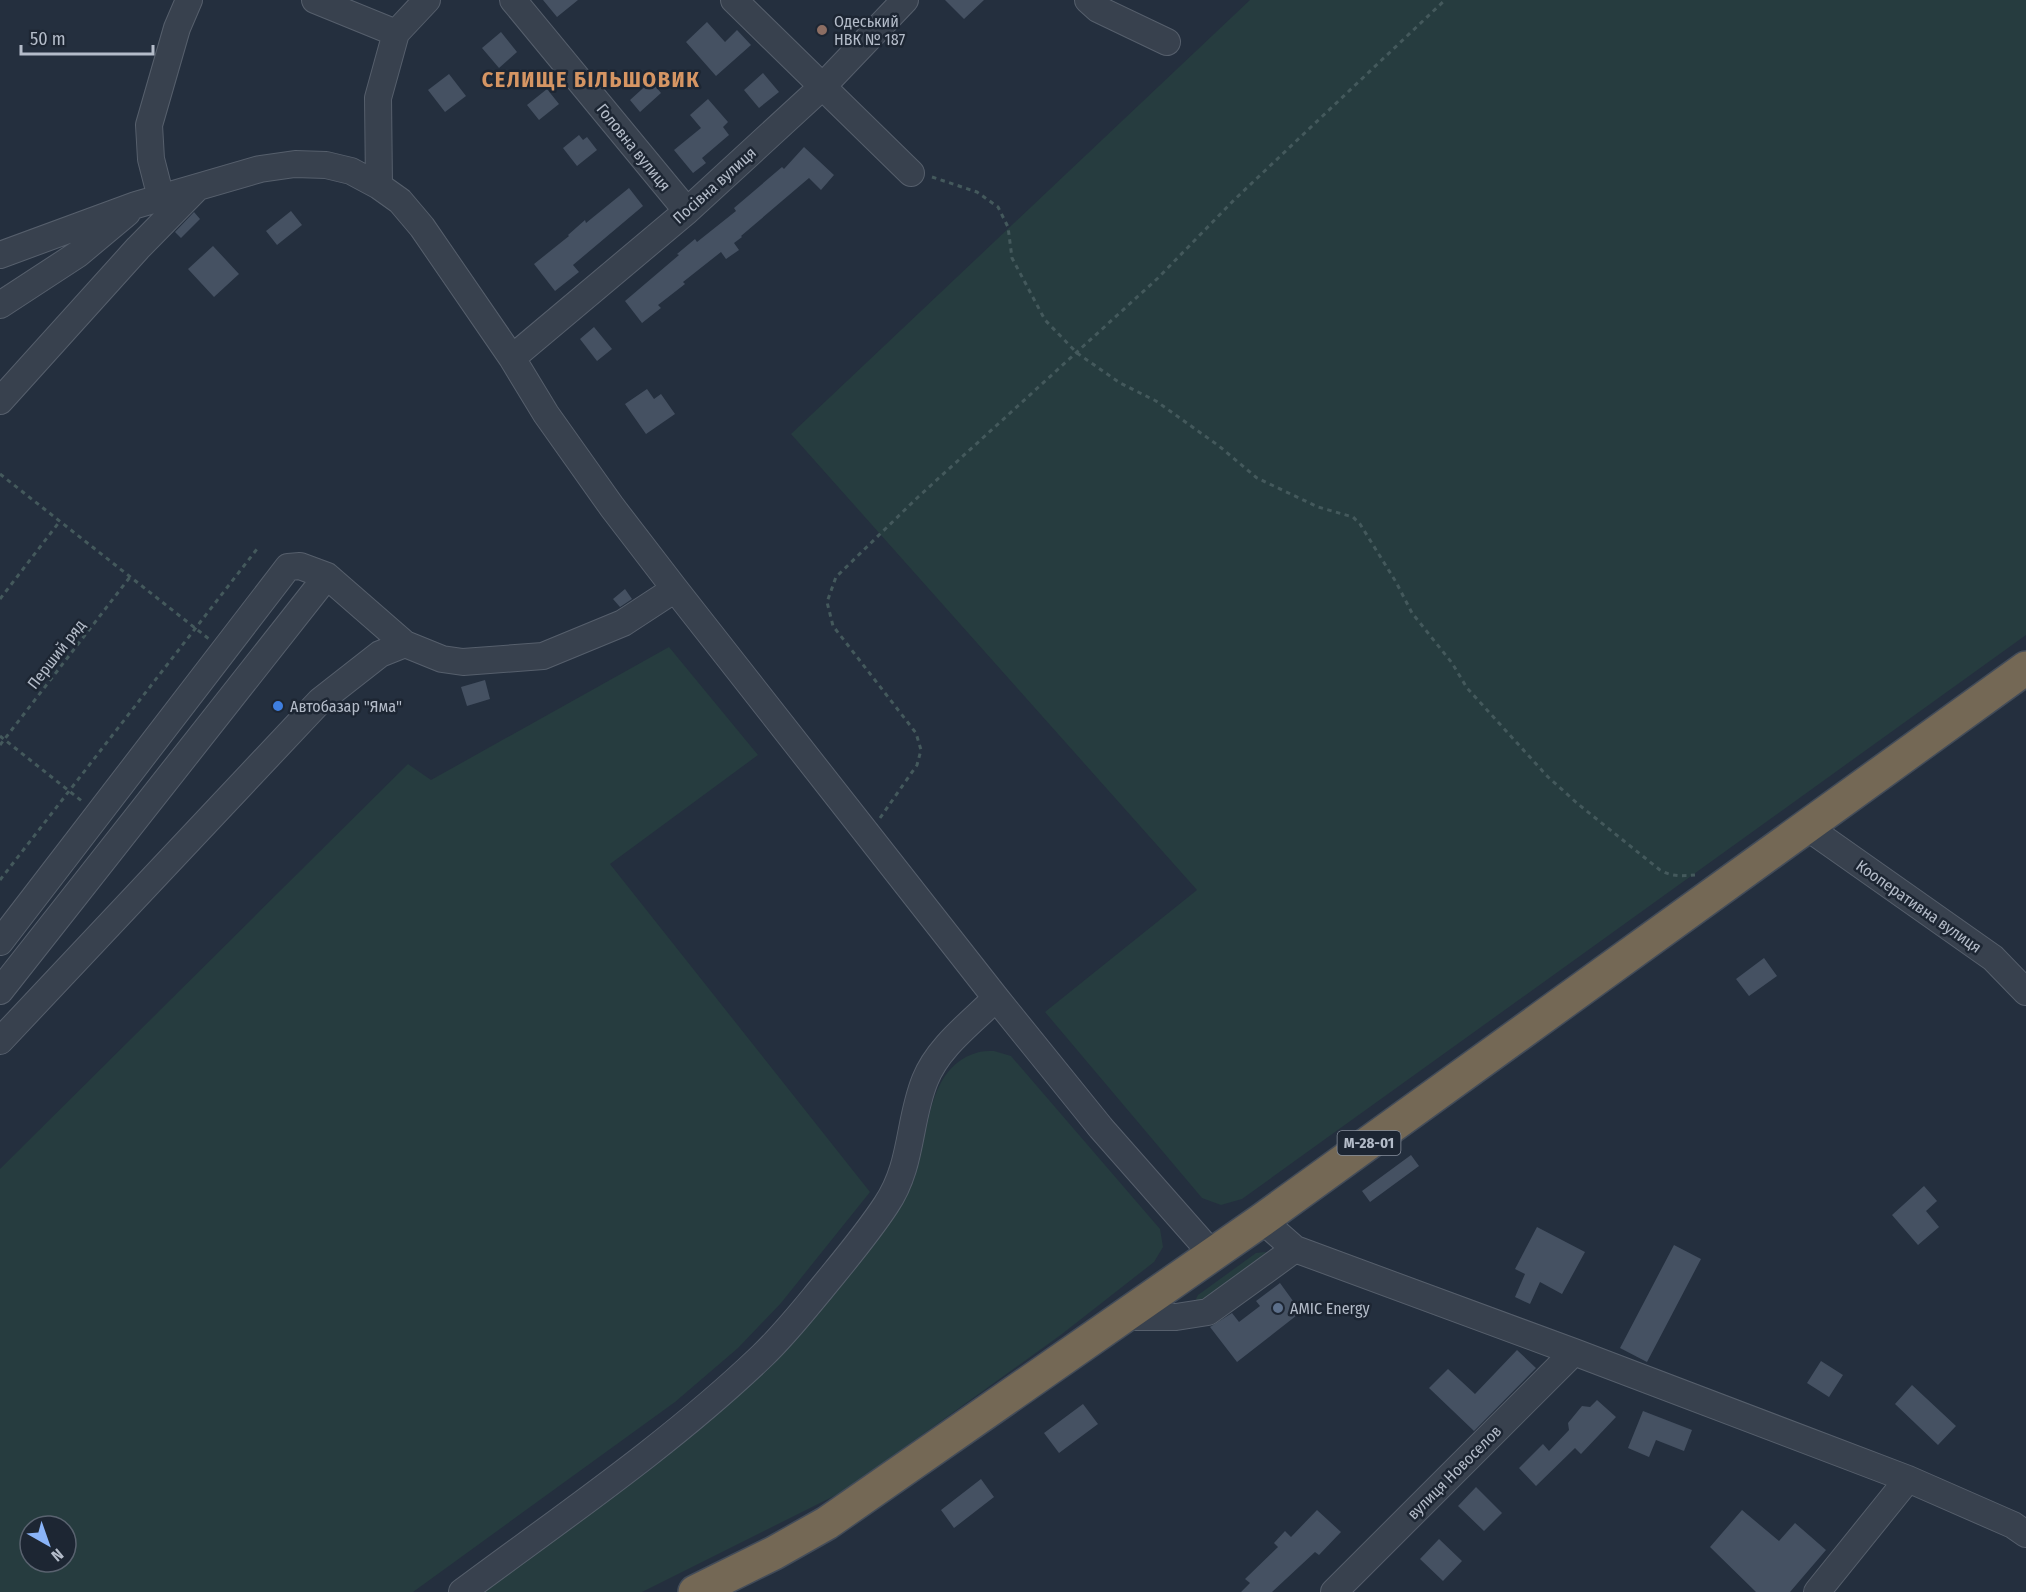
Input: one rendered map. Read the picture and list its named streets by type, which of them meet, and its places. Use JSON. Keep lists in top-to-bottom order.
{
  "streets": {
    "highway": ["М-28-01"],
    "street": [
      "Головна вулиця",
      "Посівна вулиця",
      "Кооперативна вулиця",
      "вулиця Новоселов"
    ],
    "path": ["Перший ряд"]
  },
  "crossings": [
    ["Головна вулиця", "Посівна вулиця"],
    ["Кооперативна вулиця", "М-28-01"]
  ],
  "districts": ["СЕЛИЩЕ БІЛЬШОВИК"],
  "places": ["Одеський НВК № 187", "Автобазар \"Яма\"", "AMIC Energy"],
  "scale_bar": "50 m",
  "north": "bottom right"
}
